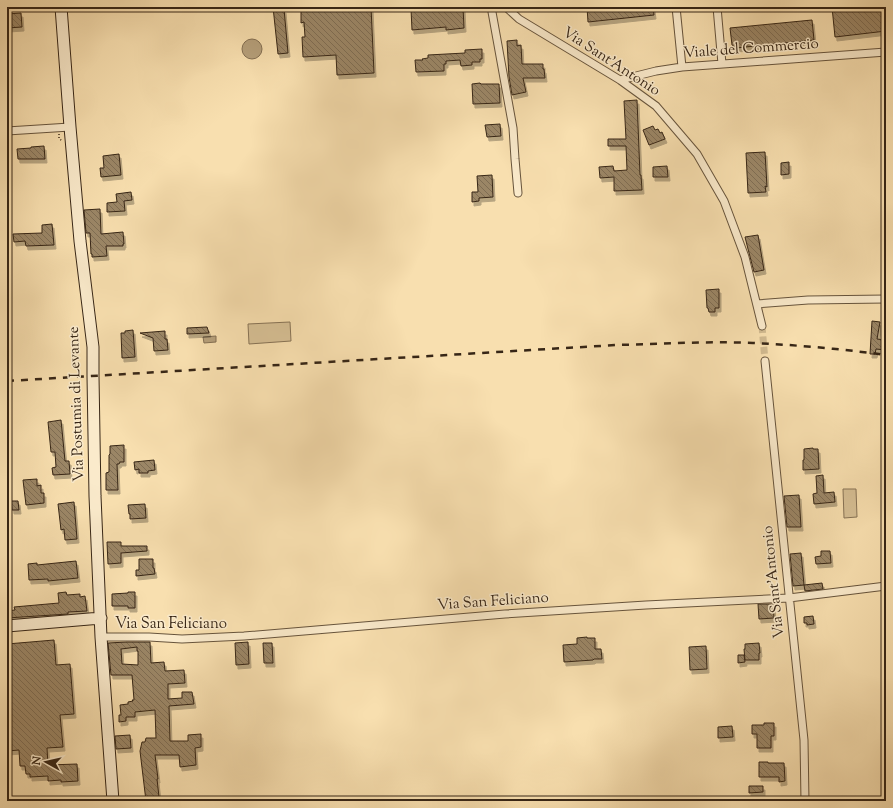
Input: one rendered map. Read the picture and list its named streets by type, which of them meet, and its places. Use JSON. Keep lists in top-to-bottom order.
{
  "streets": {
    "main road": ["Via Postumia di Levante"],
    "street": ["Viale del Commercio", "Via Sant'Antonio", "Via San Feliciano"]
  },
  "crossings": [
    ["Viale del Commercio", "Via Sant'Antonio"],
    ["Via Sant'Antonio", "Via San Feliciano"],
    ["Via Postumia di Levante", "Via San Feliciano"]
  ],
  "north": "left"
}
